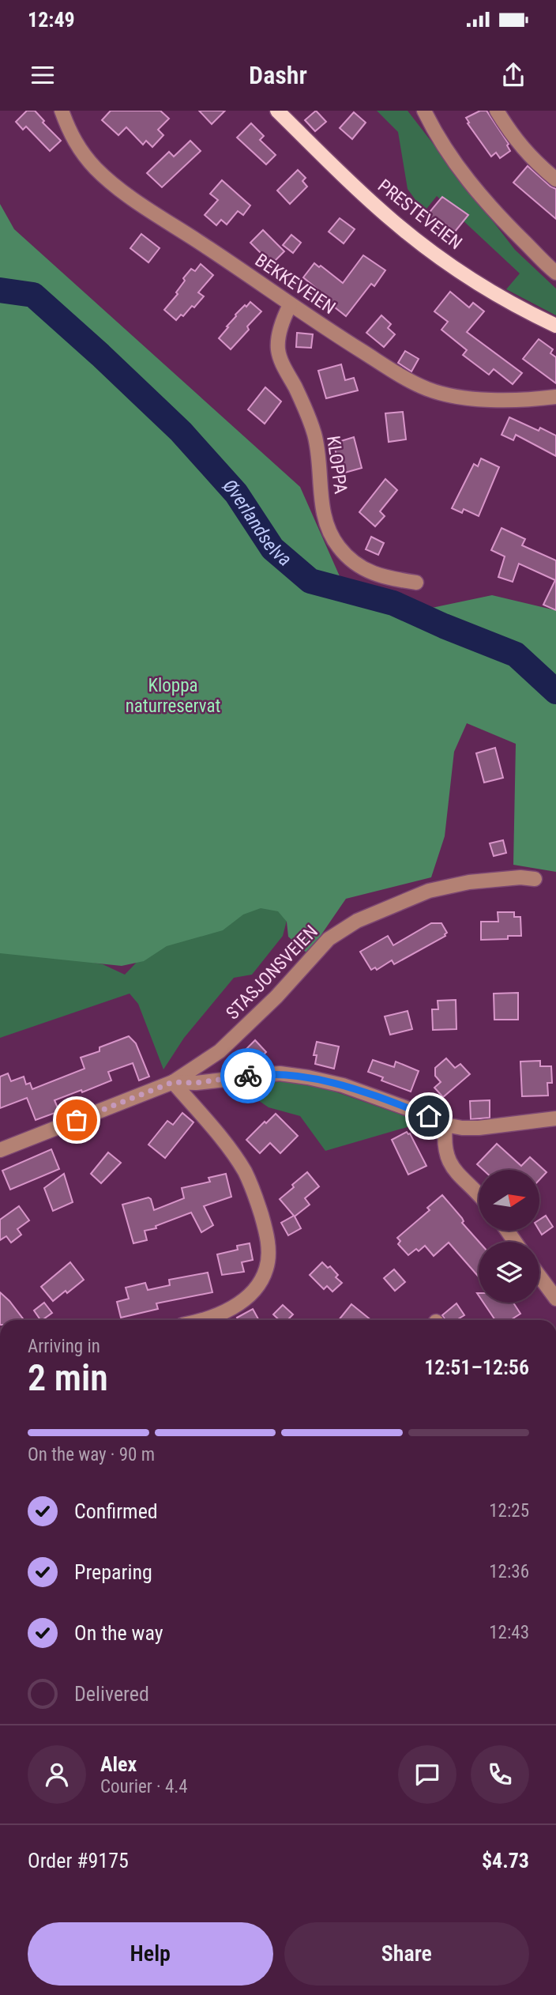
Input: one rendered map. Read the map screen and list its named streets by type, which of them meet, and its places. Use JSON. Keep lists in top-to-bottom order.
{
  "streets": {
    "main road": ["PRESTEVEIEN"],
    "street": ["BEKKEVEIEN", "KLOPPA", "STASJONSVEIEN"]
  },
  "crossings": [
    ["BEKKEVEIEN", "KLOPPA"]
  ],
  "water": ["Øverlandselva"],
  "parks": ["Kloppa naturreservat"],
  "north": "right",
  "page": {
    "status": "12:49",
    "header": "Dashr",
    "heading": ["2 min", "Arriving in", "12:51–12:56"],
    "panel": [
      "Alex",
      "Courier · 4.4",
      "Order #9175",
      "$4.73"
    ],
    "bar": "On the way · 90 m",
    "list": [
      ["Confirmed", "12:25"],
      ["Preparing", "12:36"],
      ["On the way", "12:43"],
      "Delivered"
    ],
    "buttons": ["Help", "Share"]
  }
}
